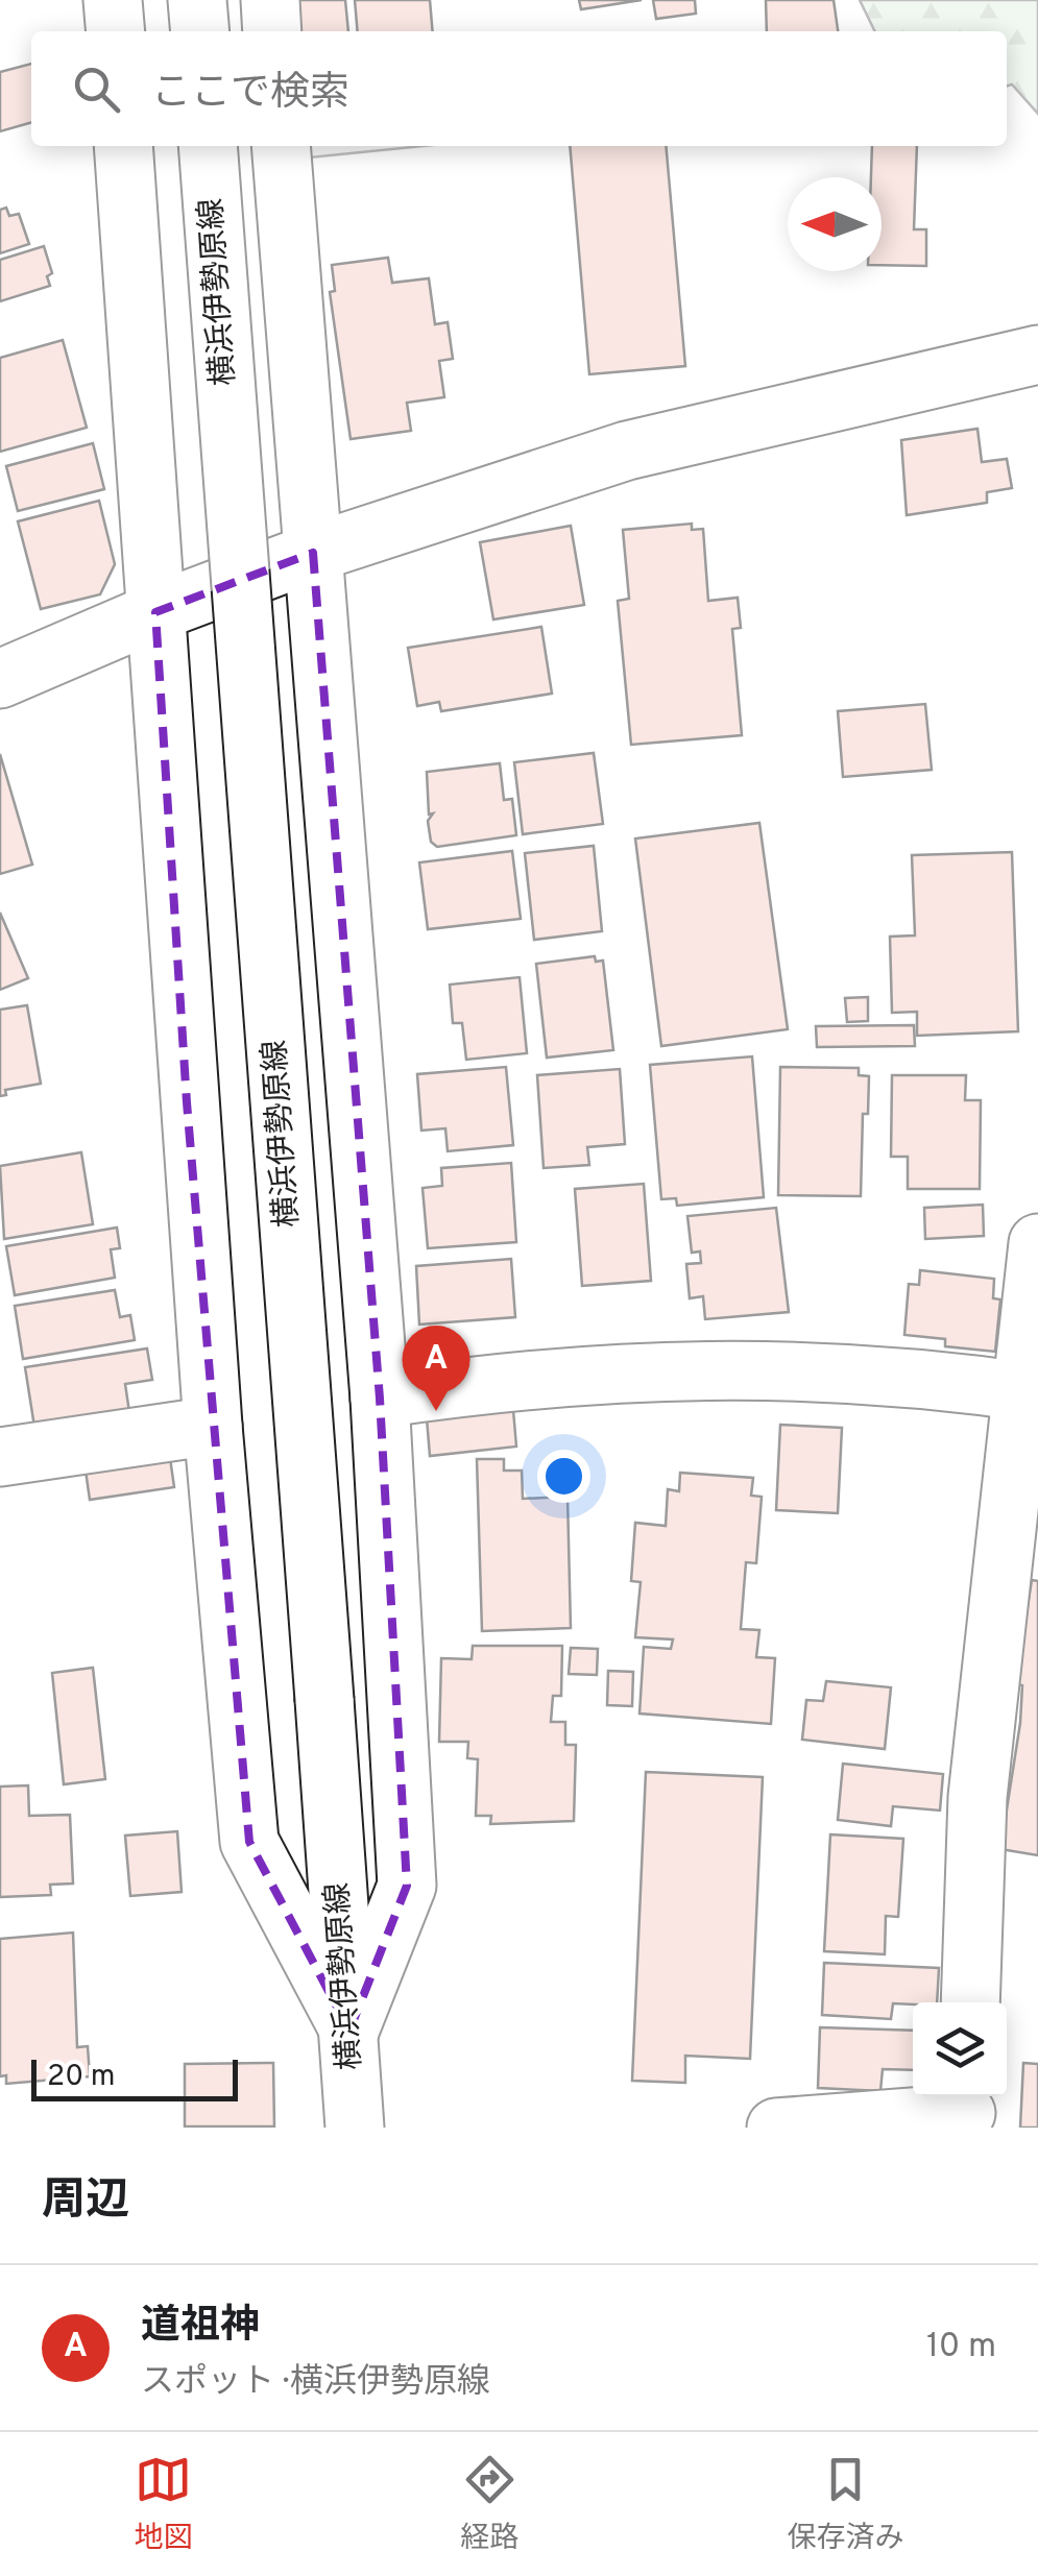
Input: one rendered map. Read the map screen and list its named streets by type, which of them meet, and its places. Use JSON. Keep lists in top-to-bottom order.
{
  "streets": {
    "street": ["横浜伊勢原線"]
  },
  "scale_bar": "20 m",
  "north": "left",
  "page": {
    "search": "ここで検索",
    "pins": "A",
    "scale": "20 m",
    "heading": "周辺",
    "list": [
      {
        "mark": "A",
        "name": "道祖神",
        "note": "スポット · 横浜伊勢原線",
        "value": "10 m"
      }
    ],
    "nav": ["地図", "経路", "保存済み"]
  }
}
